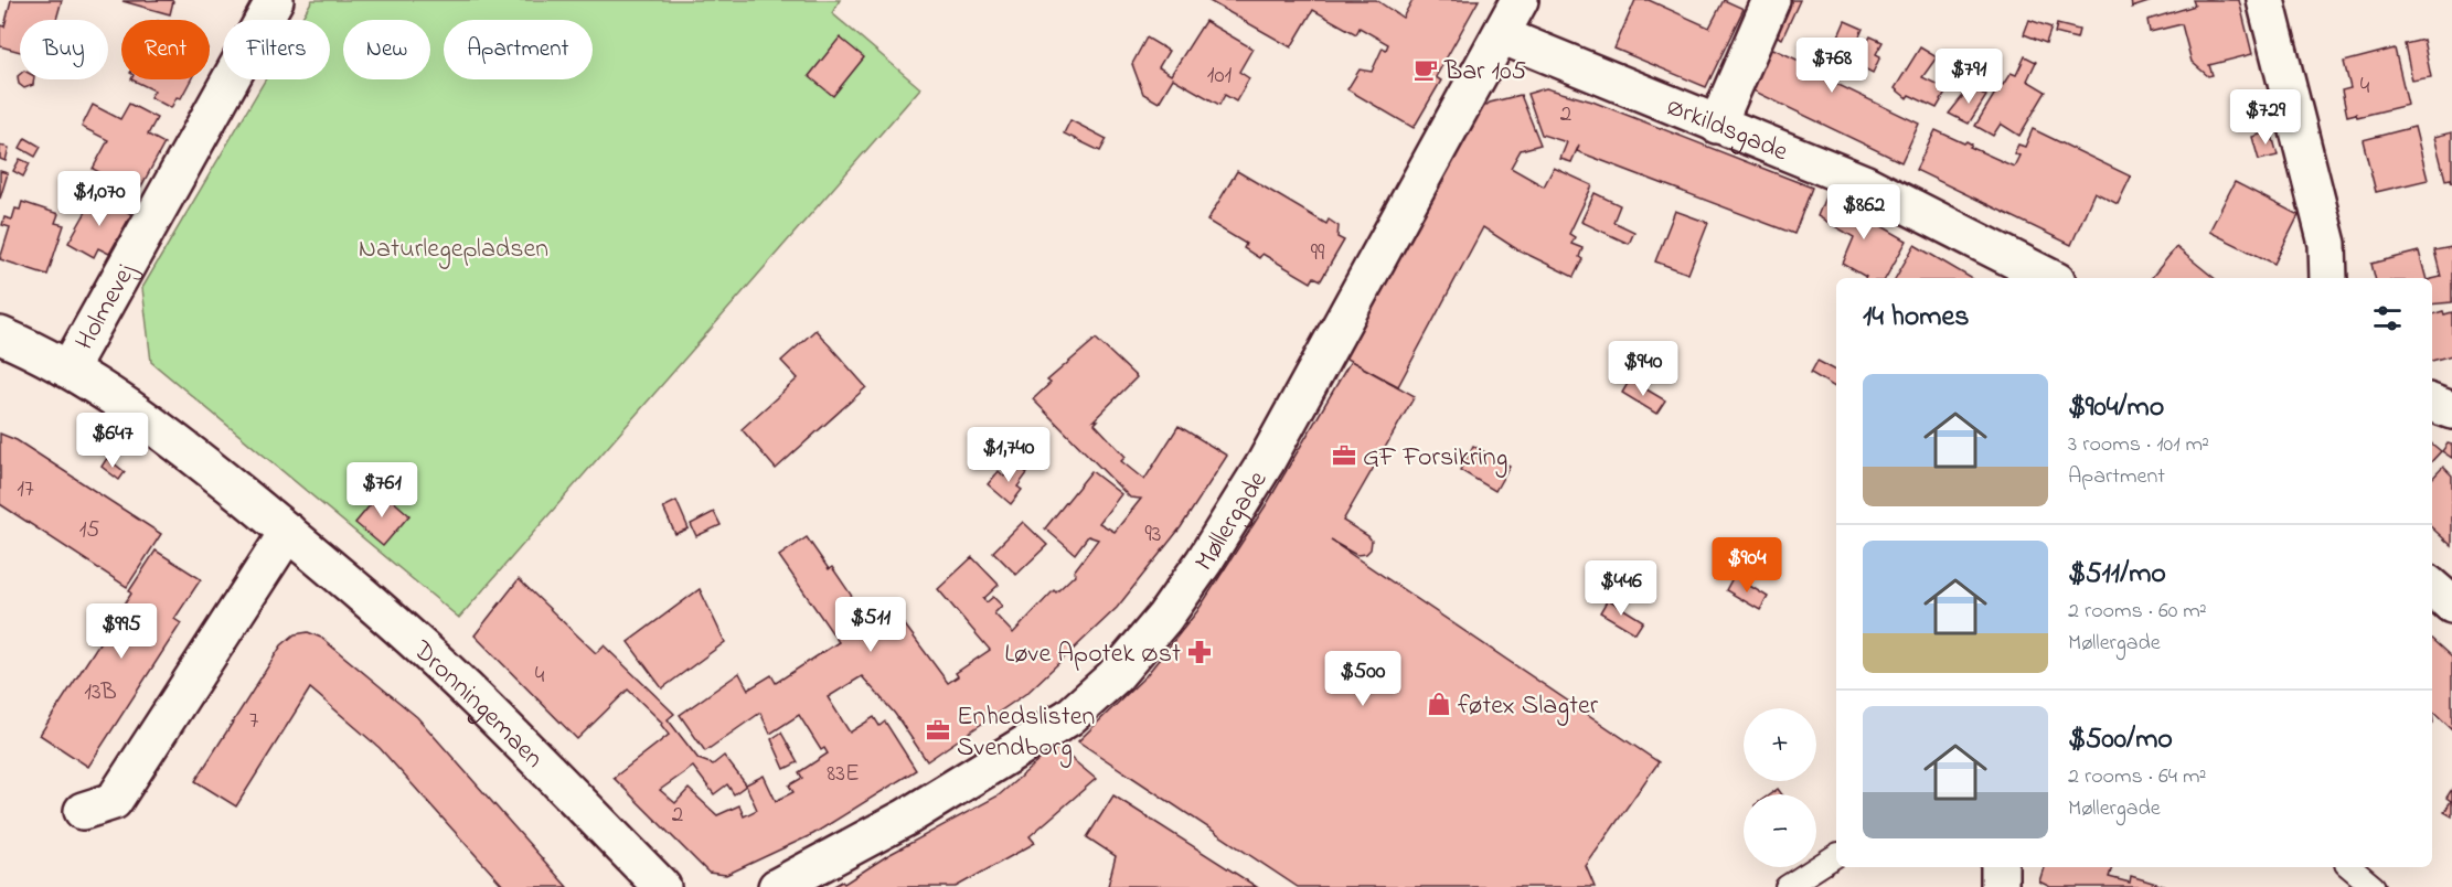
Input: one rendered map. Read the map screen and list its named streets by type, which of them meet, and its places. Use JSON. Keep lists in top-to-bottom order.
{
  "streets": {
    "street": [
      "Ørkildsgade",
      "Holmevej",
      "Møllergade",
      "Dronningemaen"
    ]
  },
  "crossings": [
    ["Ørkildsgade", "Møllergade"],
    ["Holmevej", "Dronningemaen"]
  ],
  "parks": ["Naturlegepladsen"],
  "places": {
    "cafe": ["Bar 105"],
    "office": ["GF Forsikring", "Enhedslisten Svendborg"],
    "pharmacy": ["Løve Apotek Øst"],
    "shop": ["føtex Slagter"]
  },
  "house_numbers": [
    "101",
    "4",
    "2",
    "99",
    "17",
    "15",
    "93",
    "4",
    "13B",
    "7",
    "83E",
    "2"
  ],
  "page": {
    "chip": [
      "Buy",
      "Rent",
      "Filters",
      "New",
      "Apartment"
    ],
    "price": [
      "$768",
      "$791",
      "$729",
      "$1,070",
      "$862",
      "$940",
      "$647",
      "$1,740",
      "$761",
      "$904",
      "$446",
      "$511",
      "$995",
      "$500"
    ],
    "heading": "14 homes",
    "list": [
      {
        "name": "$904/mo",
        "note": "3 rooms · 101 m² · Apartment"
      },
      {
        "name": "$511/mo",
        "note": "2 rooms · 60 m² · Møllergade"
      },
      {
        "name": "$500/mo",
        "note": "2 rooms · 64 m² · Møllergade"
      }
    ],
    "map_buttons": ["+", "−"]
  }
}
